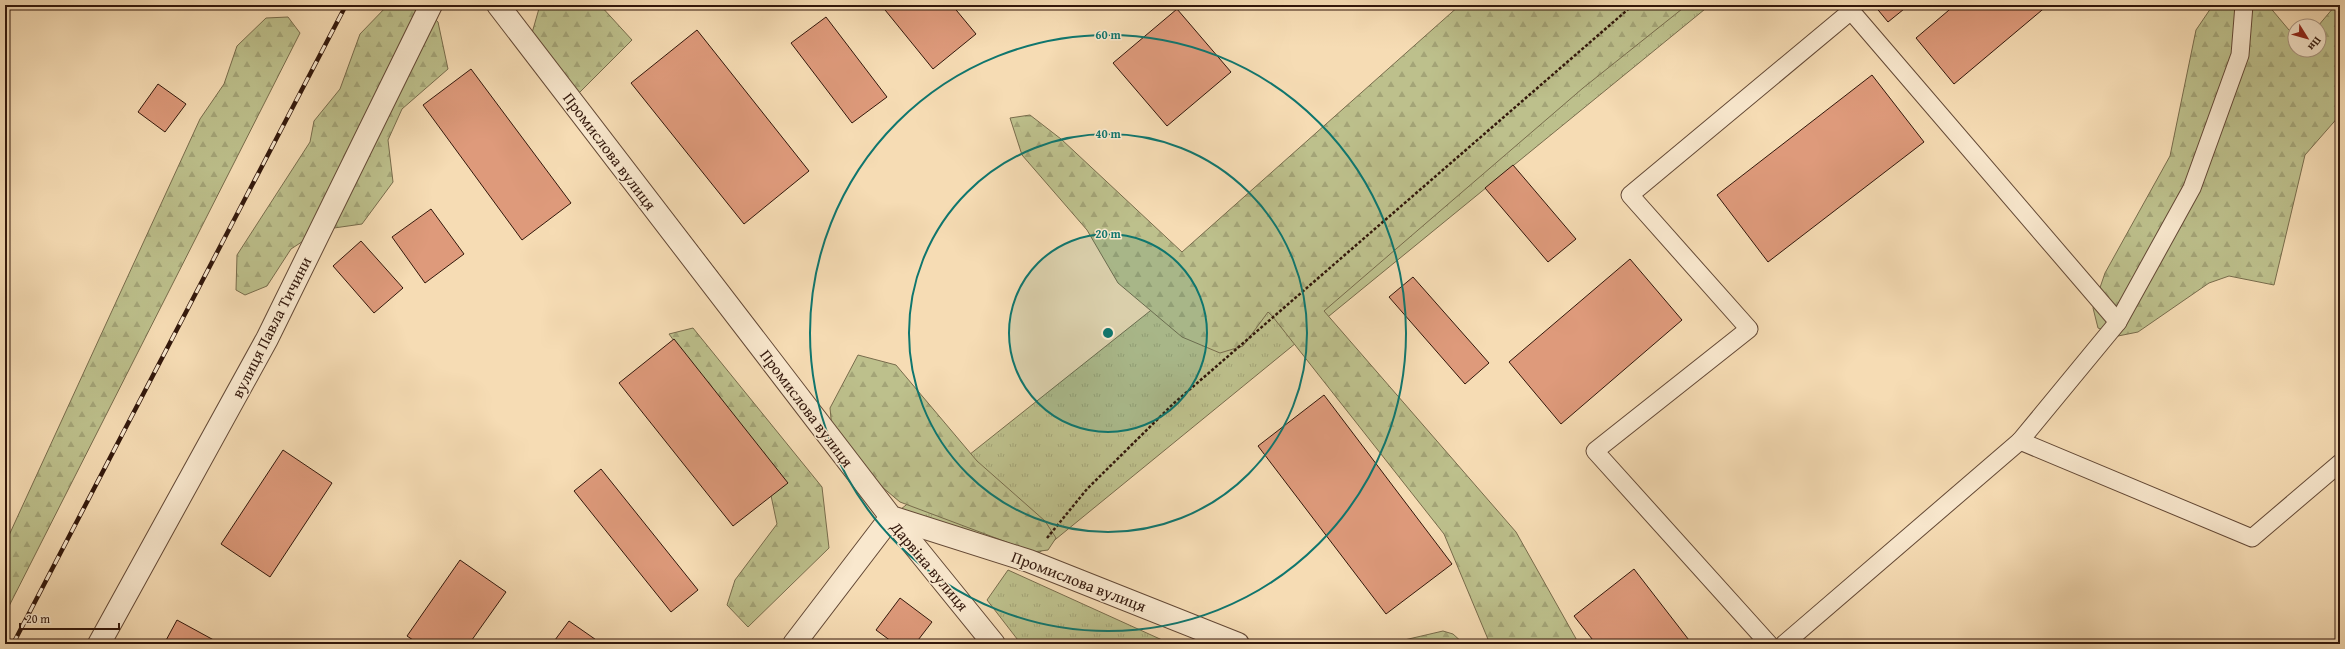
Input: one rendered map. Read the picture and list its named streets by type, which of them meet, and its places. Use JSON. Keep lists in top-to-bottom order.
{
  "streets": {
    "street": ["Промислова вулиця", "вулиця Павла Тичини", "Дарвіна вулиця"]
  },
  "crossings": [
    ["Промислова вулиця", "Дарвіна вулиця"]
  ],
  "scale_bar": "20 m",
  "north": "bottom right",
  "rings": ["60 m", "40 m", "20 m"]
}
